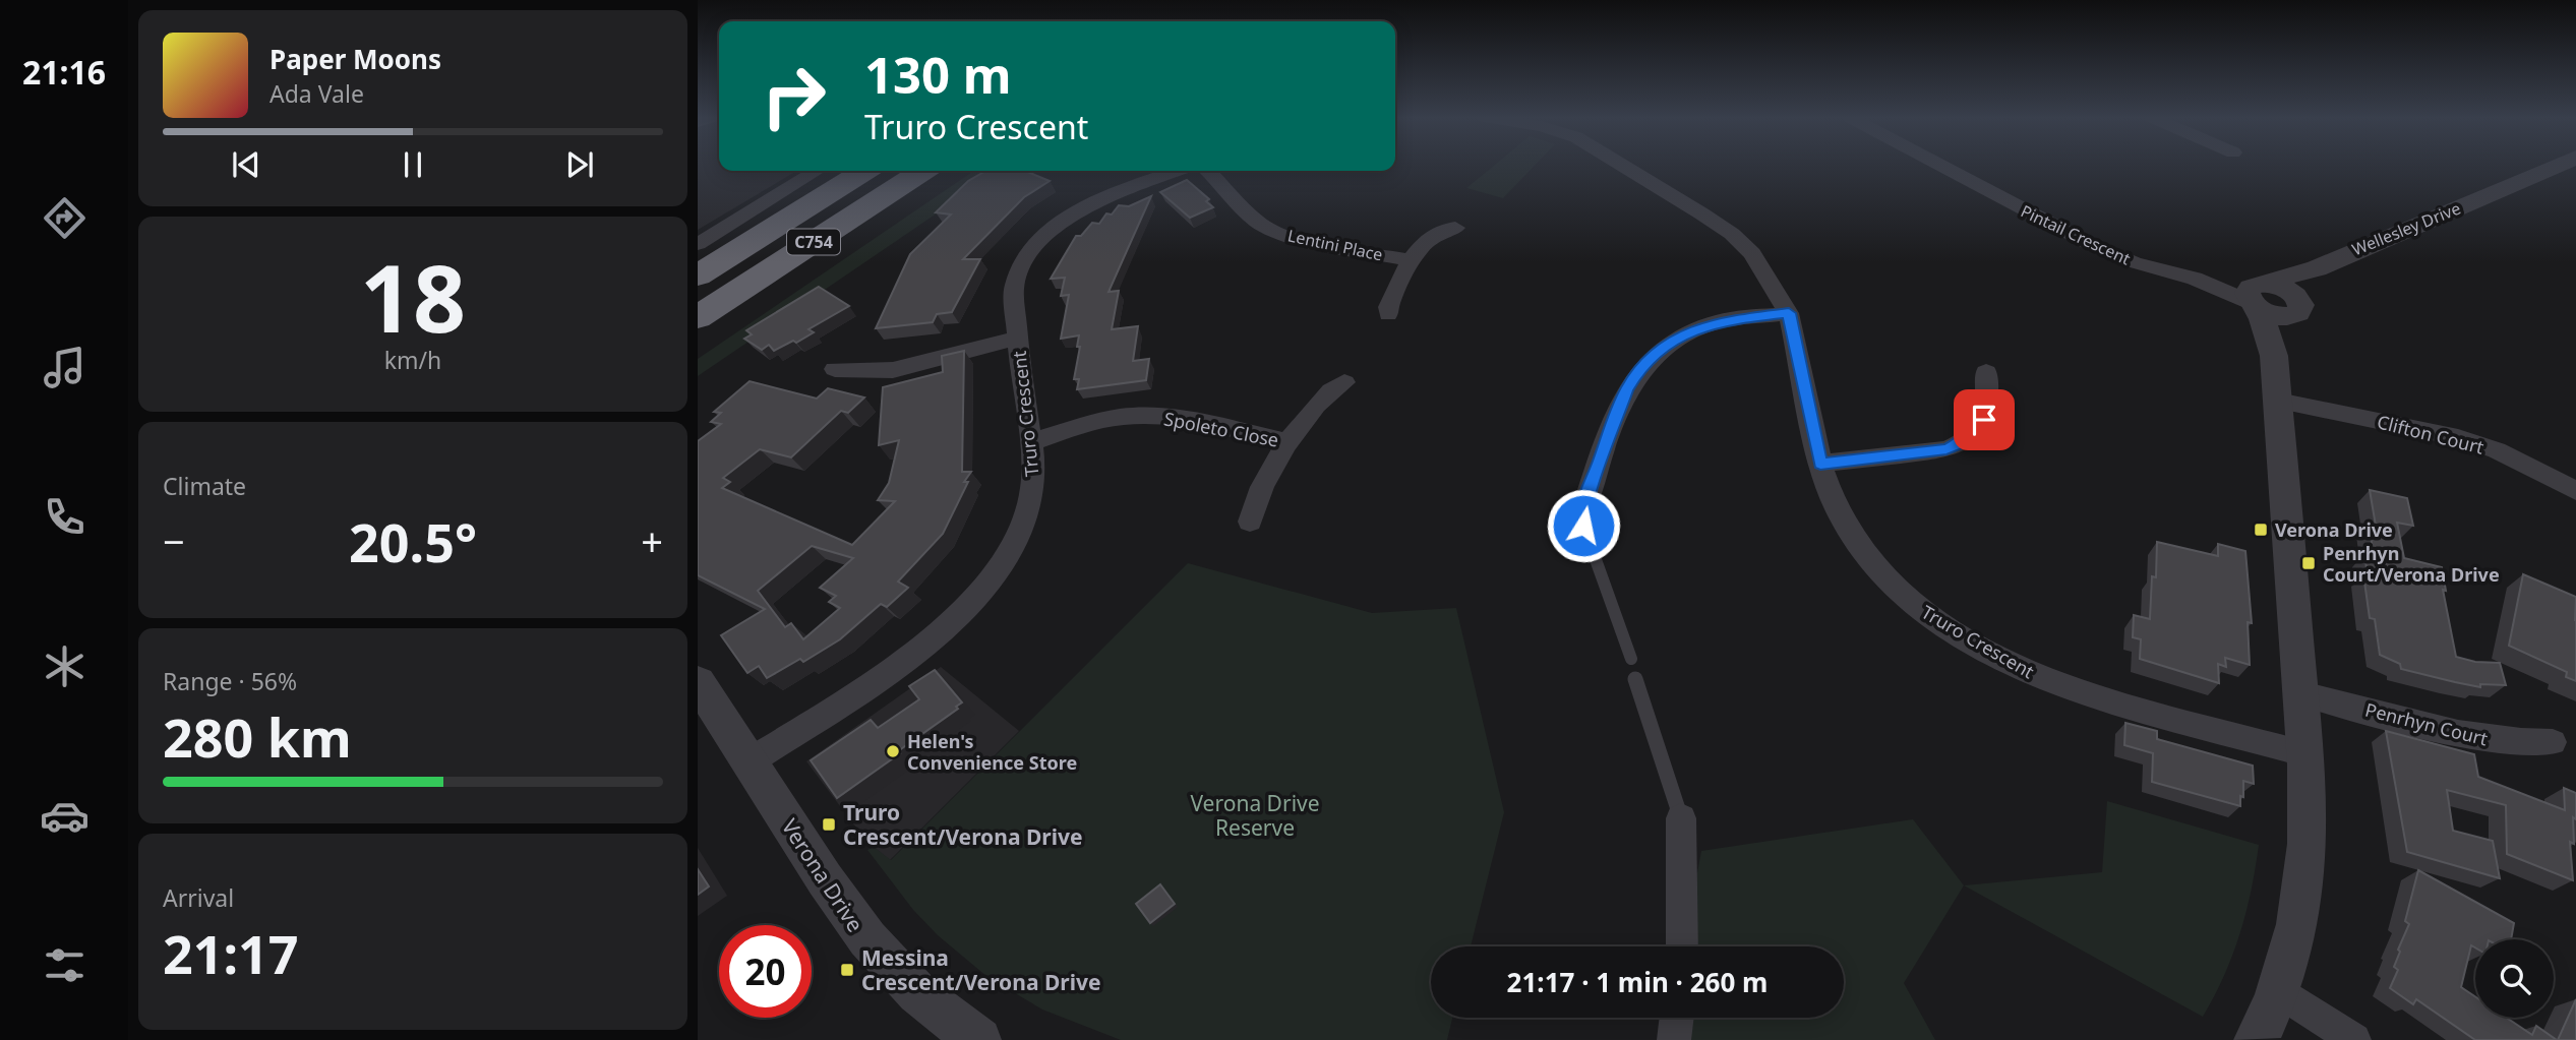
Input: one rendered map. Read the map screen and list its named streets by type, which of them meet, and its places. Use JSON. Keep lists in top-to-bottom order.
{
  "streets": {
    "highway": ["C754"],
    "street": [
      "Wellesley Drive",
      "Pintail Crescent",
      "Lentini Place",
      "Truro Crescent",
      "Spoleto Close",
      "Clifton Court",
      "Penrhyn Court",
      "Verona Drive"
    ]
  },
  "crossings": [
    ["Wellesley Drive", "Pintail Crescent"],
    ["Truro Crescent", "Spoleto Close"],
    ["Truro Crescent", "Verona Drive"]
  ],
  "parks": ["Verona Drive Reserve"],
  "places": {
    "transit": [
      "Verona Drive",
      "Penrhyn Court/Verona Drive",
      "Truro Crescent/Verona Drive",
      "Messina Crescent/Verona Drive"
    ],
    "other": ["Helen's Convenience Store"]
  },
  "page": {
    "tabs": "21:16",
    "turn": ["130 m", "Truro Crescent"],
    "song": ["Paper Moons", "Ada Vale"],
    "tile": [
      ["18", "km/h"],
      "Climate",
      ["Range · 56%", "280 km"],
      ["Arrival", "21:17"]
    ],
    "heat": ["−", "20.5°", "+"],
    "limit": "20",
    "trip": "21:17 · 1 min · 260 m"
  }
}
